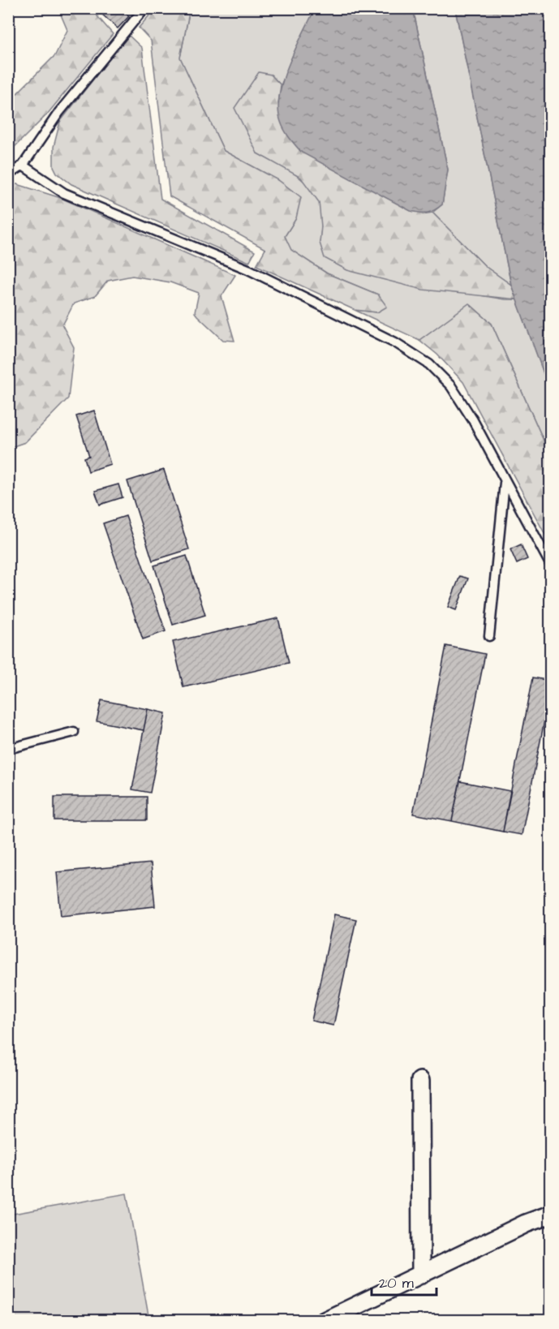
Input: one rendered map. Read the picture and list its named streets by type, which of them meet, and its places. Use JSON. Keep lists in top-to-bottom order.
{
  "scale_bar": "20 m"
}
